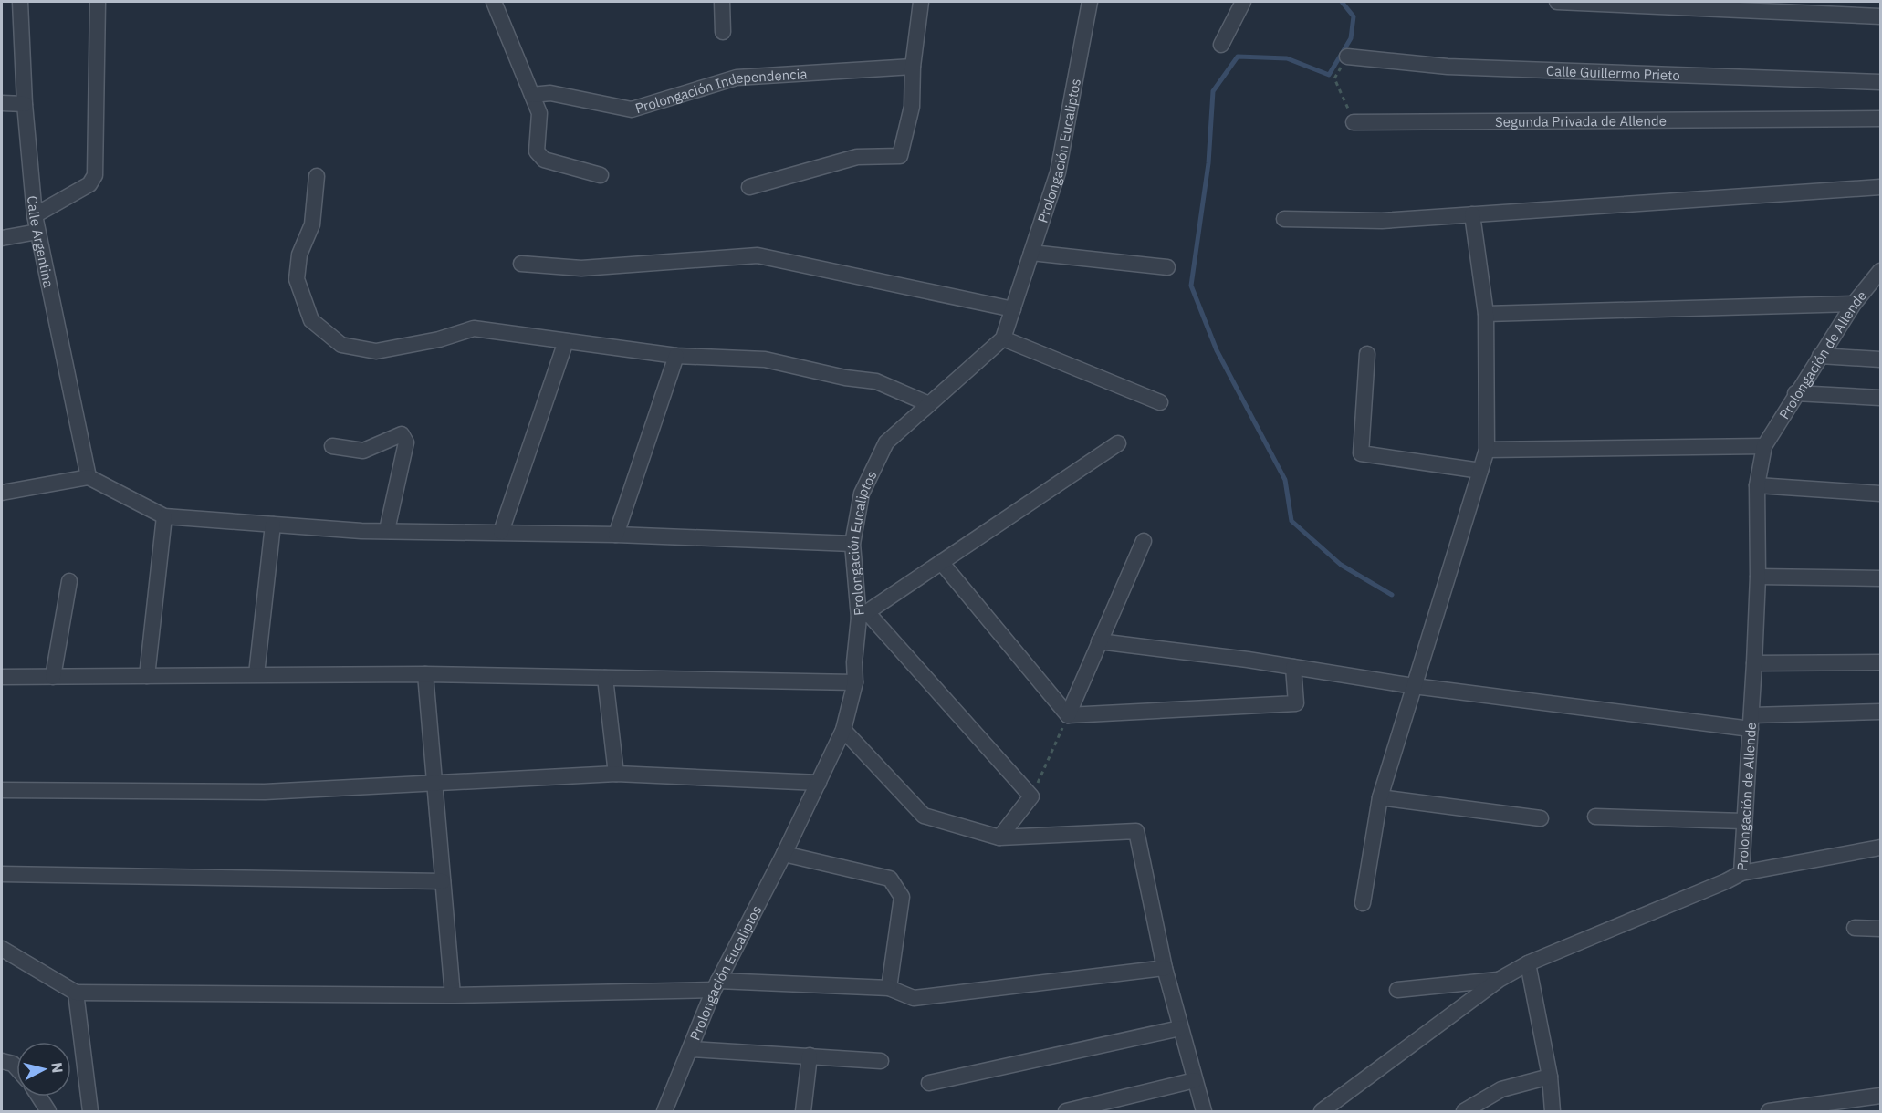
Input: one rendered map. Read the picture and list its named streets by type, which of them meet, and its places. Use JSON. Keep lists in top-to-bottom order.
{
  "streets": {
    "street": [
      "Calle Guillermo Prieto",
      "Prolongación Independencia",
      "Segunda Privada de Allende",
      "Prolongación Eucaliptos",
      "Calle Argentina",
      "Prolongación de Allende"
    ]
  },
  "north": "right"
}
